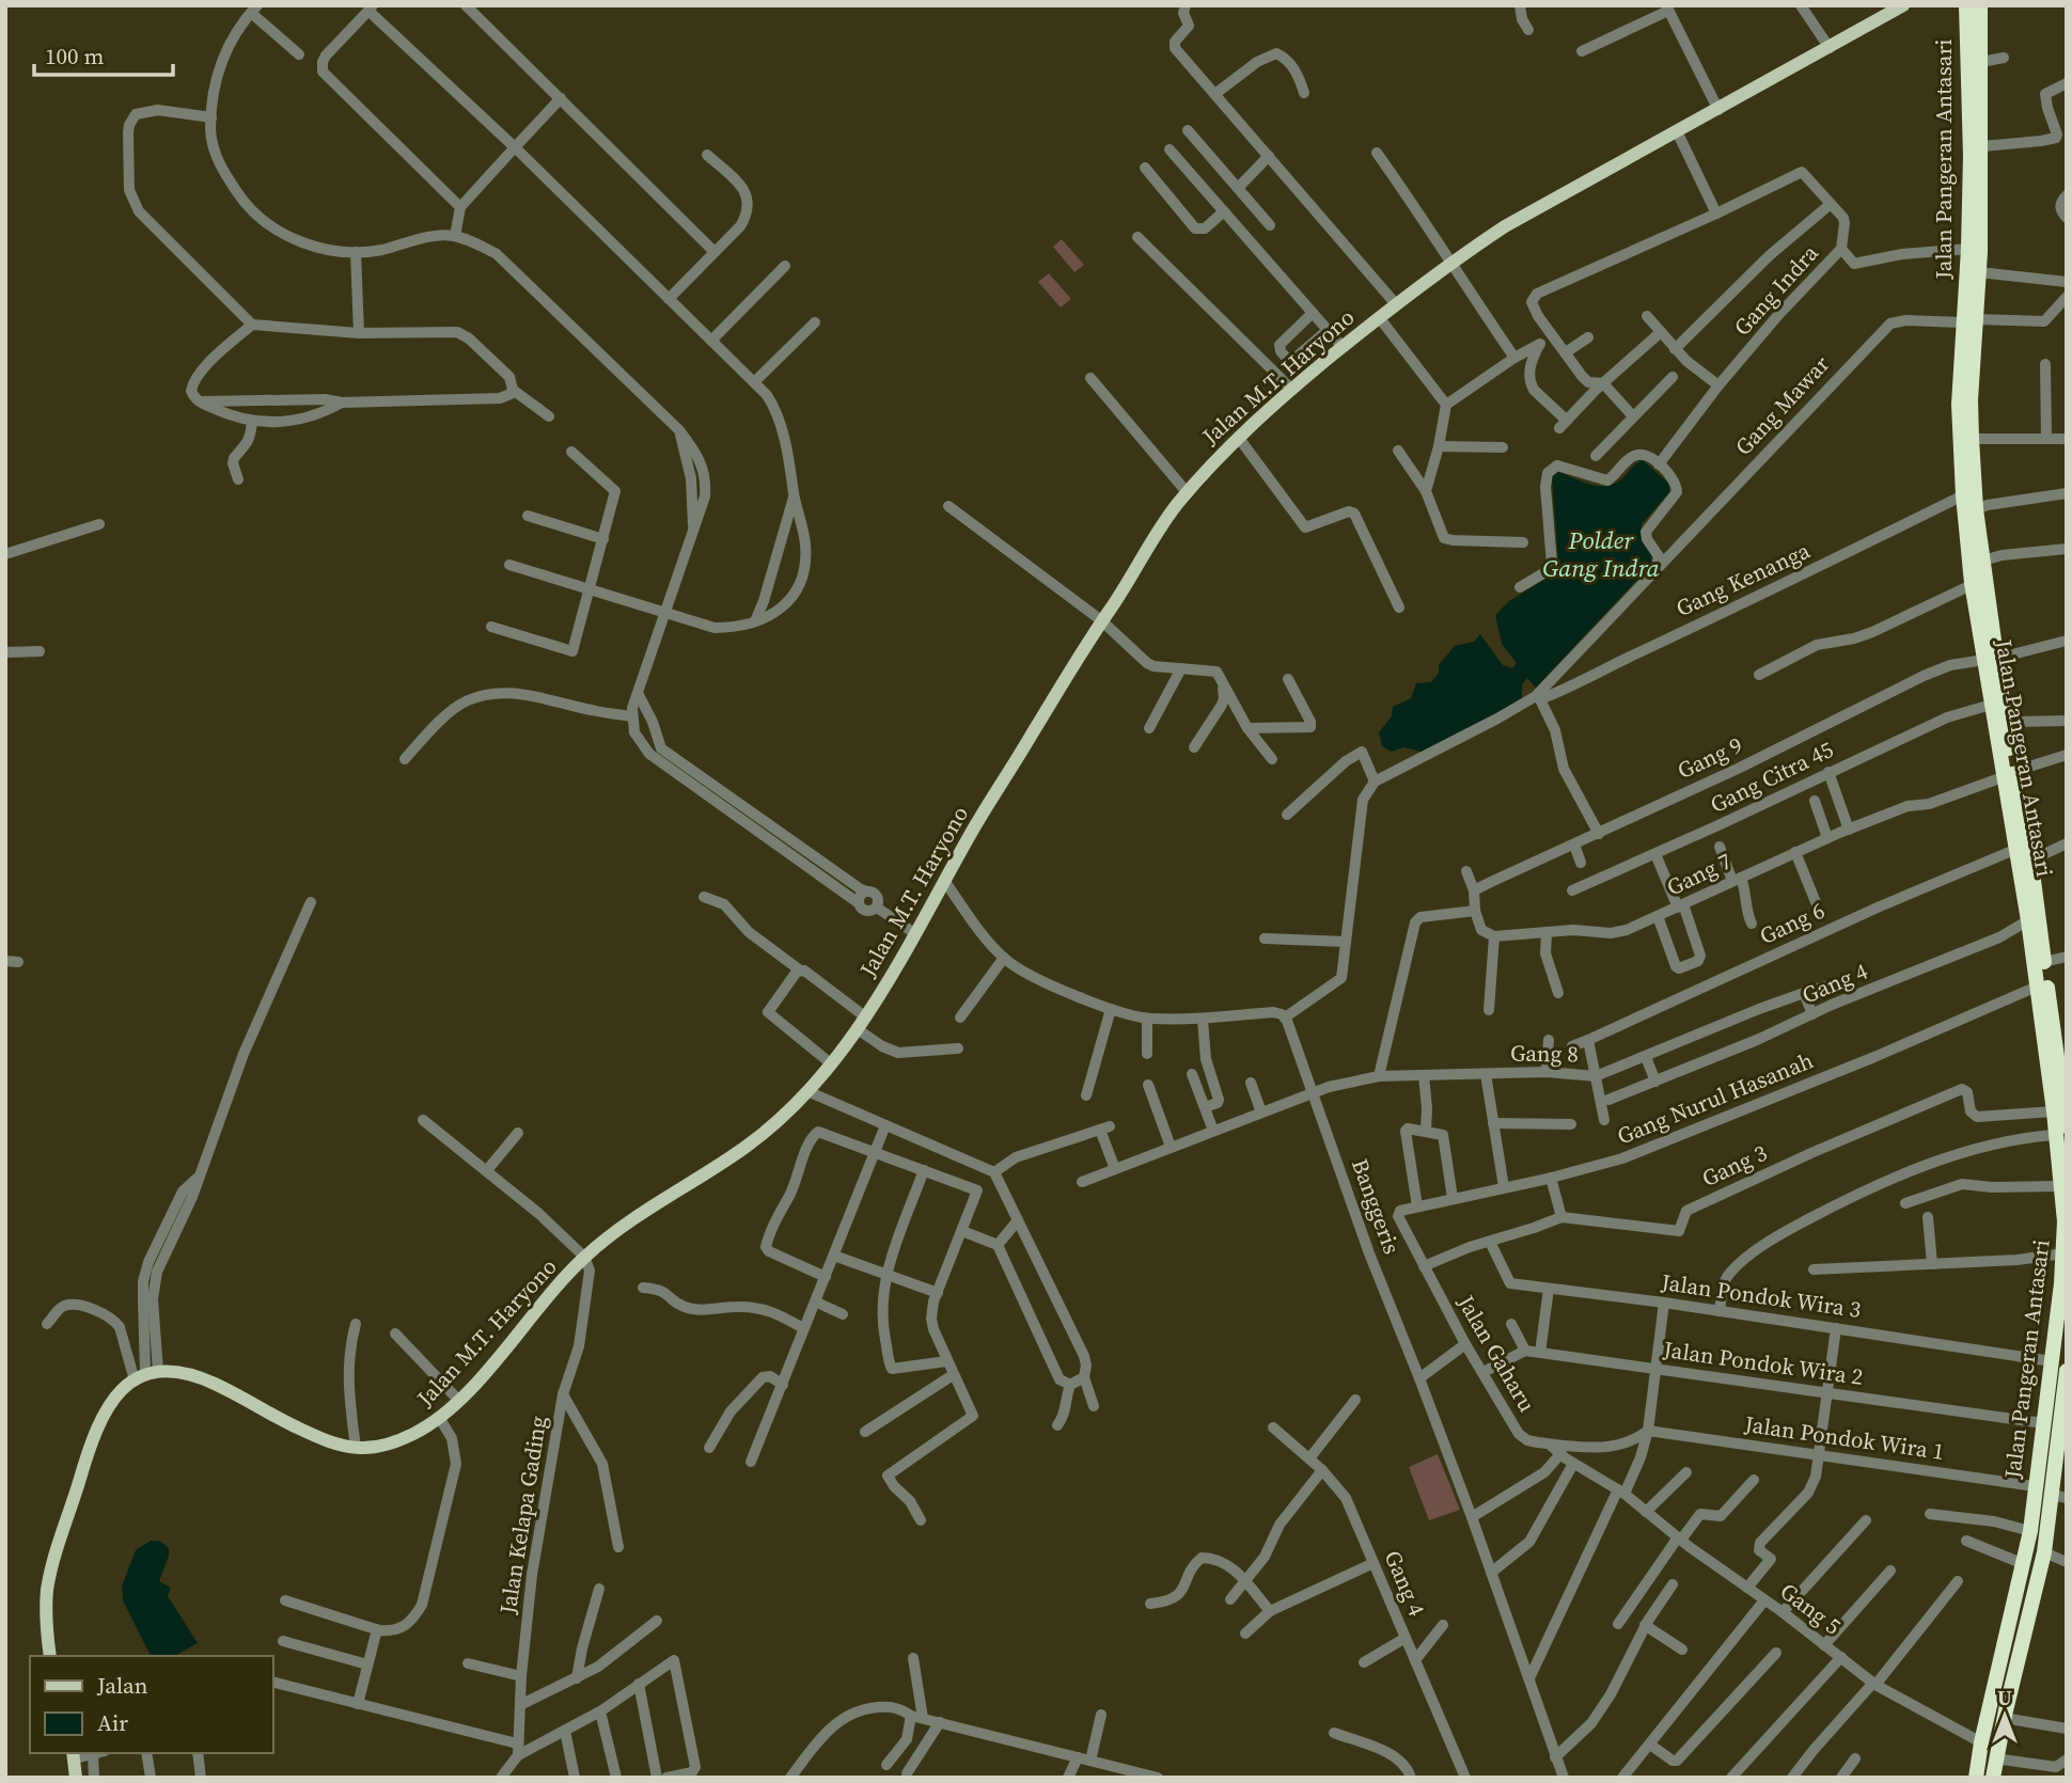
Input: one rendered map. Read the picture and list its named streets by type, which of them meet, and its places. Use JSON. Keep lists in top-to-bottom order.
{
  "streets": {
    "highway": ["Jalan Pangeran Antasari"],
    "main road": ["Jalan M.T. Haryono"],
    "street": [
      "Gang Indra",
      "Gang Mawar",
      "Gang Kenanga",
      "Gang 9",
      "Gang Citra 45",
      "Gang 7",
      "Gang 6",
      "Gang 4",
      "Gang 8",
      "Gang Nurul Hasanah",
      "Gang 3",
      "Banggeris",
      "Jalan Pondok Wira 3",
      "Jalan Gaharu",
      "Jalan Pondok Wira 2",
      "Jalan Pondok Wira 1",
      "Jalan Kelapa Gading",
      "Gang 5"
    ]
  },
  "crossings": [
    ["Jalan Pangeran Antasari", "Gang Indra"],
    ["Jalan Pangeran Antasari", "Gang Mawar"],
    ["Jalan Pangeran Antasari", "Gang Kenanga"],
    ["Jalan Pangeran Antasari", "Gang 9"],
    ["Jalan Pangeran Antasari", "Gang Citra 45"],
    ["Jalan Pangeran Antasari", "Gang 7"],
    ["Jalan Pangeran Antasari", "Gang 6"],
    ["Jalan Pangeran Antasari", "Gang 4"],
    ["Jalan Pangeran Antasari", "Gang Nurul Hasanah"],
    ["Jalan Pangeran Antasari", "Gang 3"],
    ["Jalan Pangeran Antasari", "Jalan Pondok Wira 3"],
    ["Jalan Pangeran Antasari", "Jalan Pondok Wira 2"],
    ["Jalan Pangeran Antasari", "Jalan Pondok Wira 1"],
    ["Jalan Pangeran Antasari", "Gang 5"],
    ["Jalan M.T. Haryono", "Jalan Kelapa Gading"],
    ["Gang Mawar", "Gang Kenanga"],
    ["Gang 8", "Banggeris"],
    ["Gang Nurul Hasanah", "Jalan Gaharu"],
    ["Gang 3", "Jalan Pondok Wira 3"],
    ["Gang 3", "Jalan Gaharu"],
    ["Jalan Gaharu", "Jalan Pondok Wira 1"],
    ["Jalan Gaharu", "Gang 5"]
  ],
  "water": ["Polder Gang Indra"],
  "legend": ["Jalan", "Air"],
  "scale_bar": "100 m",
  "north": "top"
}
